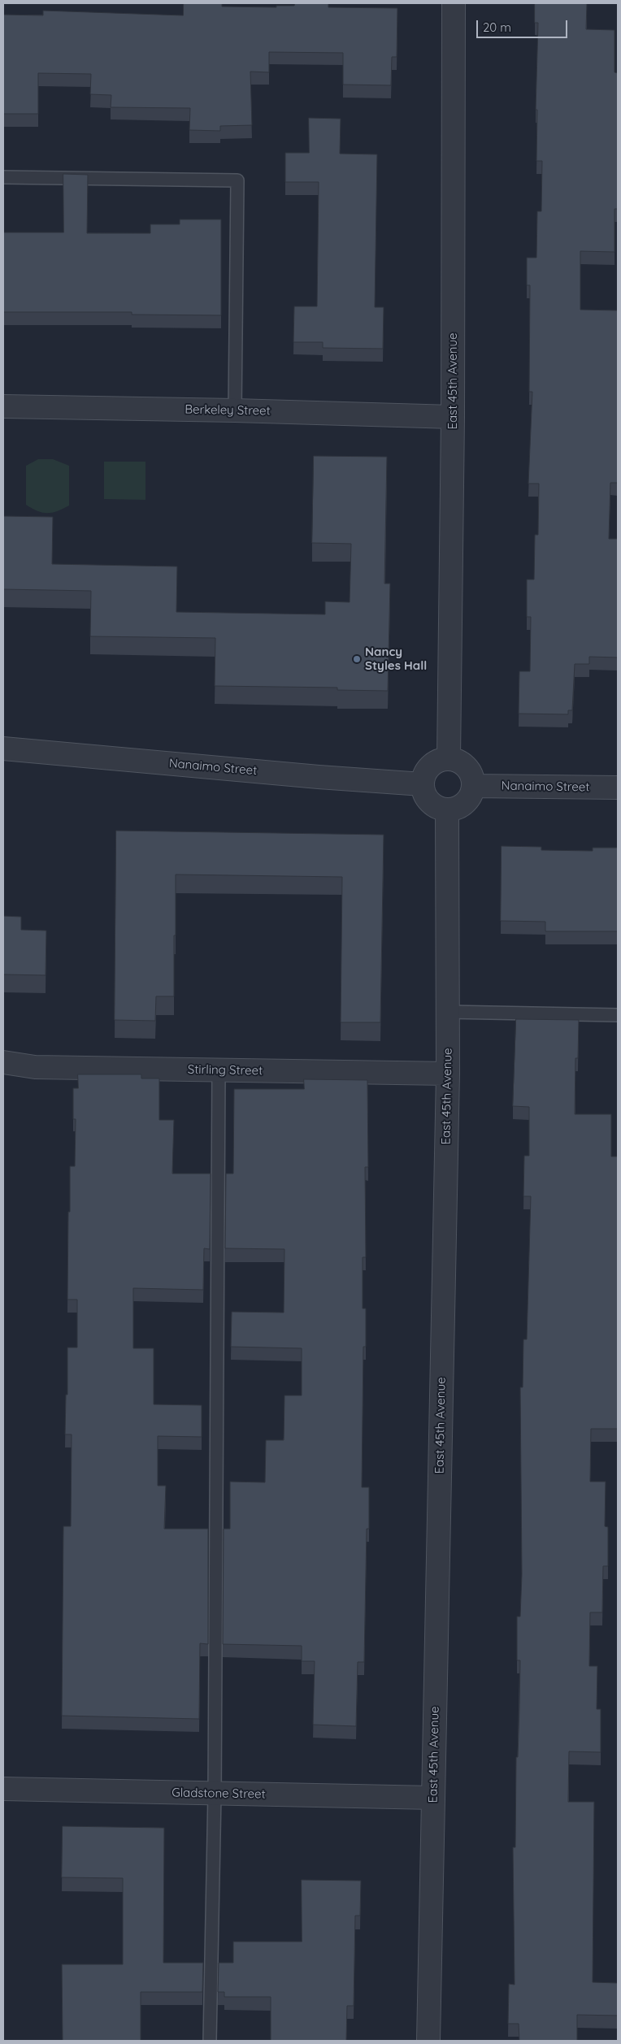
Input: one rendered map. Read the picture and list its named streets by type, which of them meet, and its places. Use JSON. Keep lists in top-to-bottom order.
{
  "streets": {
    "street": [
      "East 45th Avenue",
      "Berkeley Street",
      "Nanaimo Street",
      "Stirling Street",
      "Gladstone Street"
    ]
  },
  "crossings": [
    ["East 45th Avenue", "Berkeley Street"],
    ["East 45th Avenue", "Nanaimo Street"],
    ["East 45th Avenue", "Stirling Street"],
    ["East 45th Avenue", "Gladstone Street"]
  ],
  "places": ["Nancy Styles Hall"],
  "scale_bar": "20 m"
}
